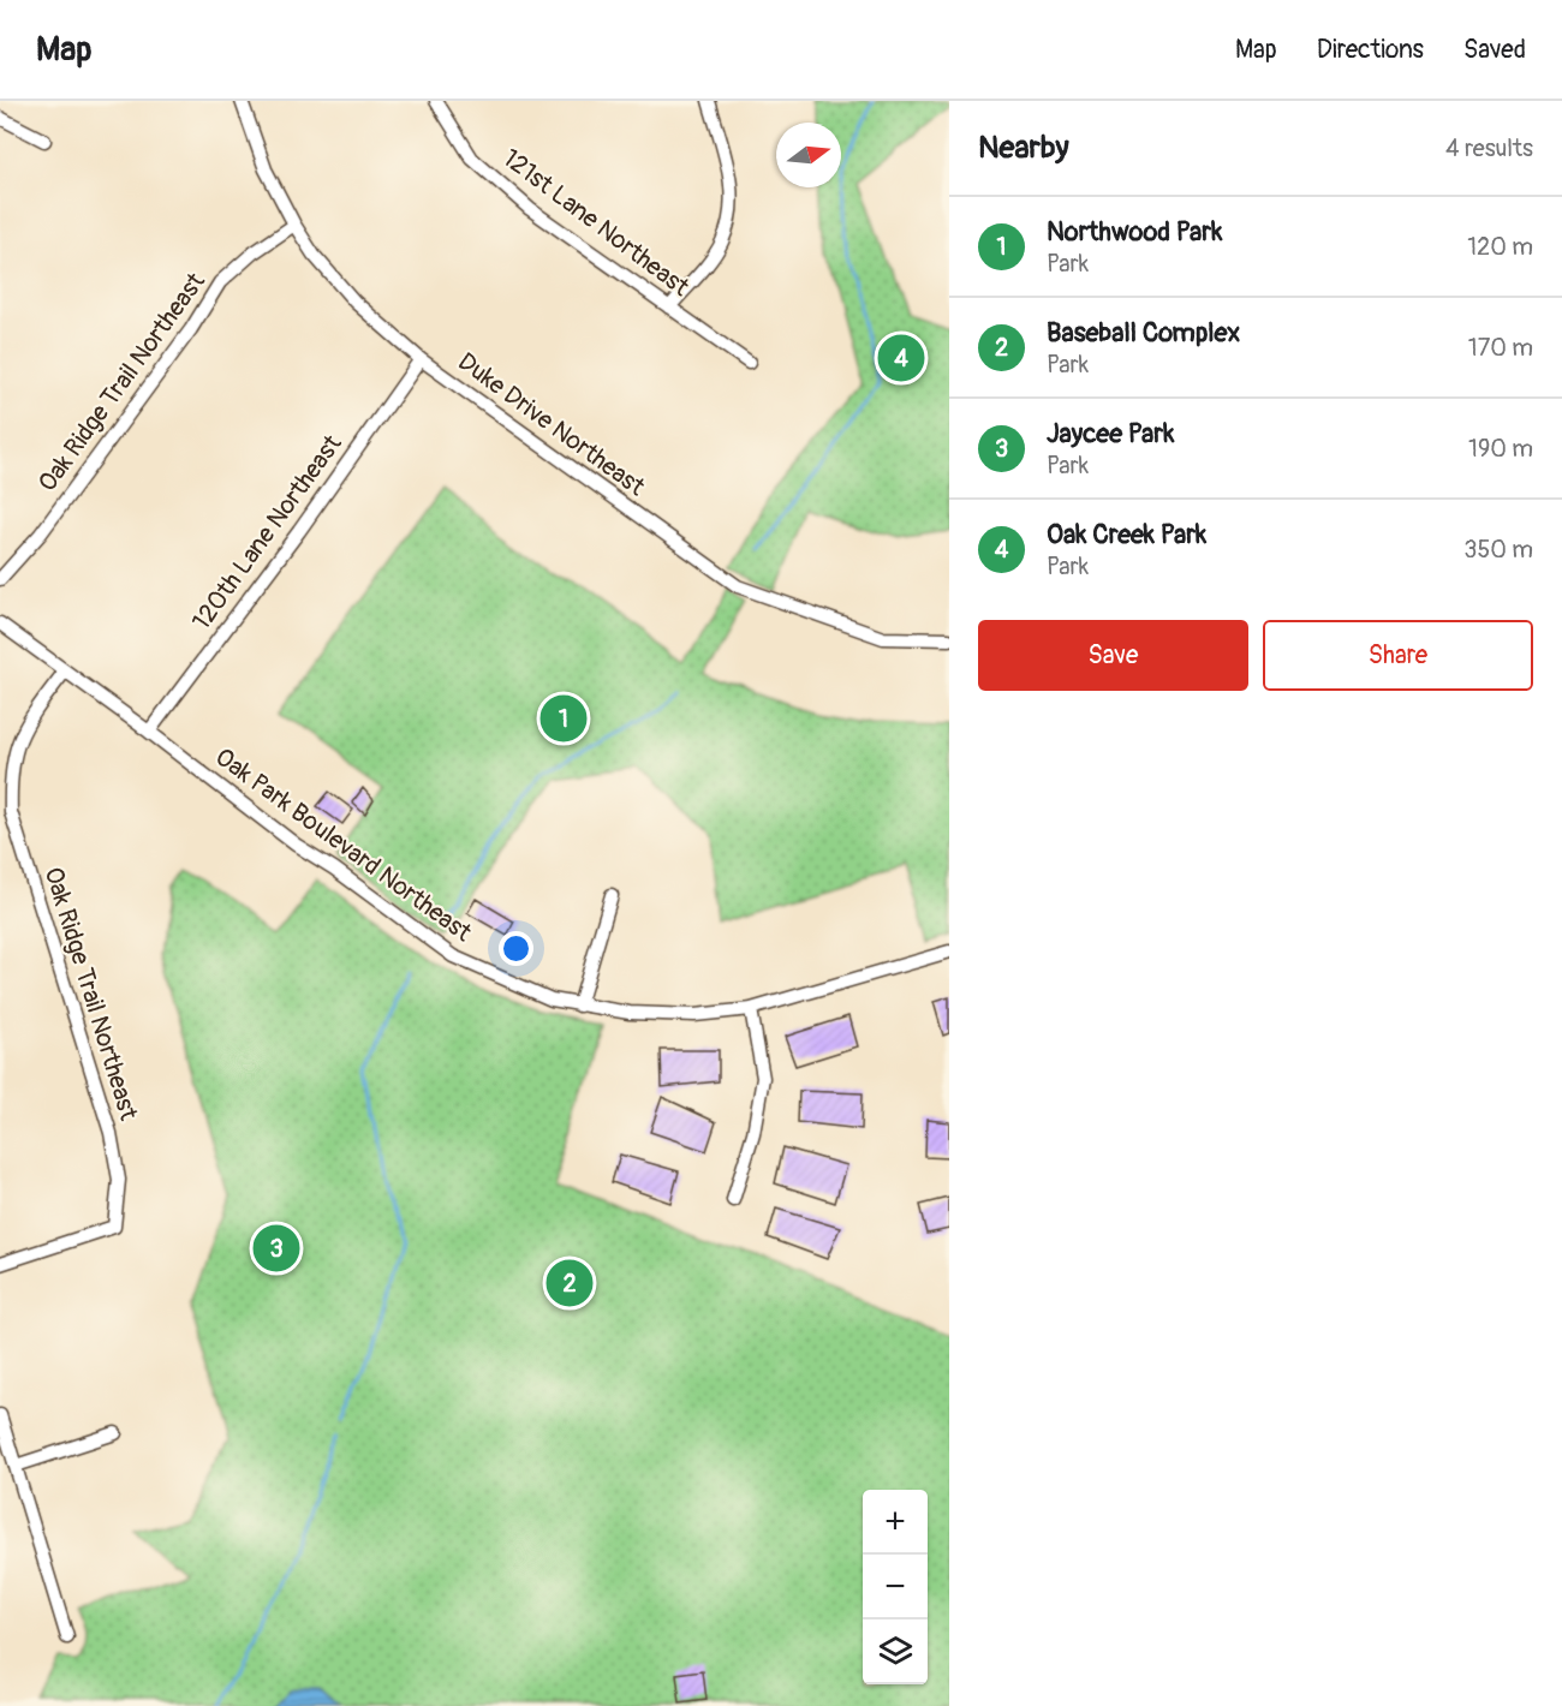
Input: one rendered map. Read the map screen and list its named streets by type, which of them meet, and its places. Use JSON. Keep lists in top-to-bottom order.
{
  "streets": {
    "street": [
      "121st Lane Northeast",
      "Oak Ridge Trail Northeast",
      "Duke Drive Northeast",
      "120th Lane Northeast",
      "Oak Park Boulevard Northeast"
    ]
  },
  "crossings": [
    ["Oak Ridge Trail Northeast", "Duke Drive Northeast"],
    ["Oak Ridge Trail Northeast", "Oak Park Boulevard Northeast"],
    ["Duke Drive Northeast", "120th Lane Northeast"],
    ["120th Lane Northeast", "Oak Park Boulevard Northeast"]
  ],
  "north": "right",
  "page": {
    "header": "Map",
    "nav": ["Map", "Directions", "Saved"],
    "heading": ["Nearby", "4 results"],
    "list": [
      {
        "mark": "1",
        "name": "Northwood Park",
        "note": "Park",
        "value": "120 m"
      },
      {
        "mark": "2",
        "name": "Baseball Complex",
        "note": "Park",
        "value": "170 m"
      },
      {
        "mark": "3",
        "name": "Jaycee Park",
        "note": "Park",
        "value": "190 m"
      },
      {
        "mark": "4",
        "name": "Oak Creek Park",
        "note": "Park",
        "value": "350 m"
      }
    ],
    "pins": [
      "4",
      "1",
      "3",
      "2"
    ],
    "buttons": ["Save", "Share"],
    "map_buttons": ["+", "−"]
  }
}
